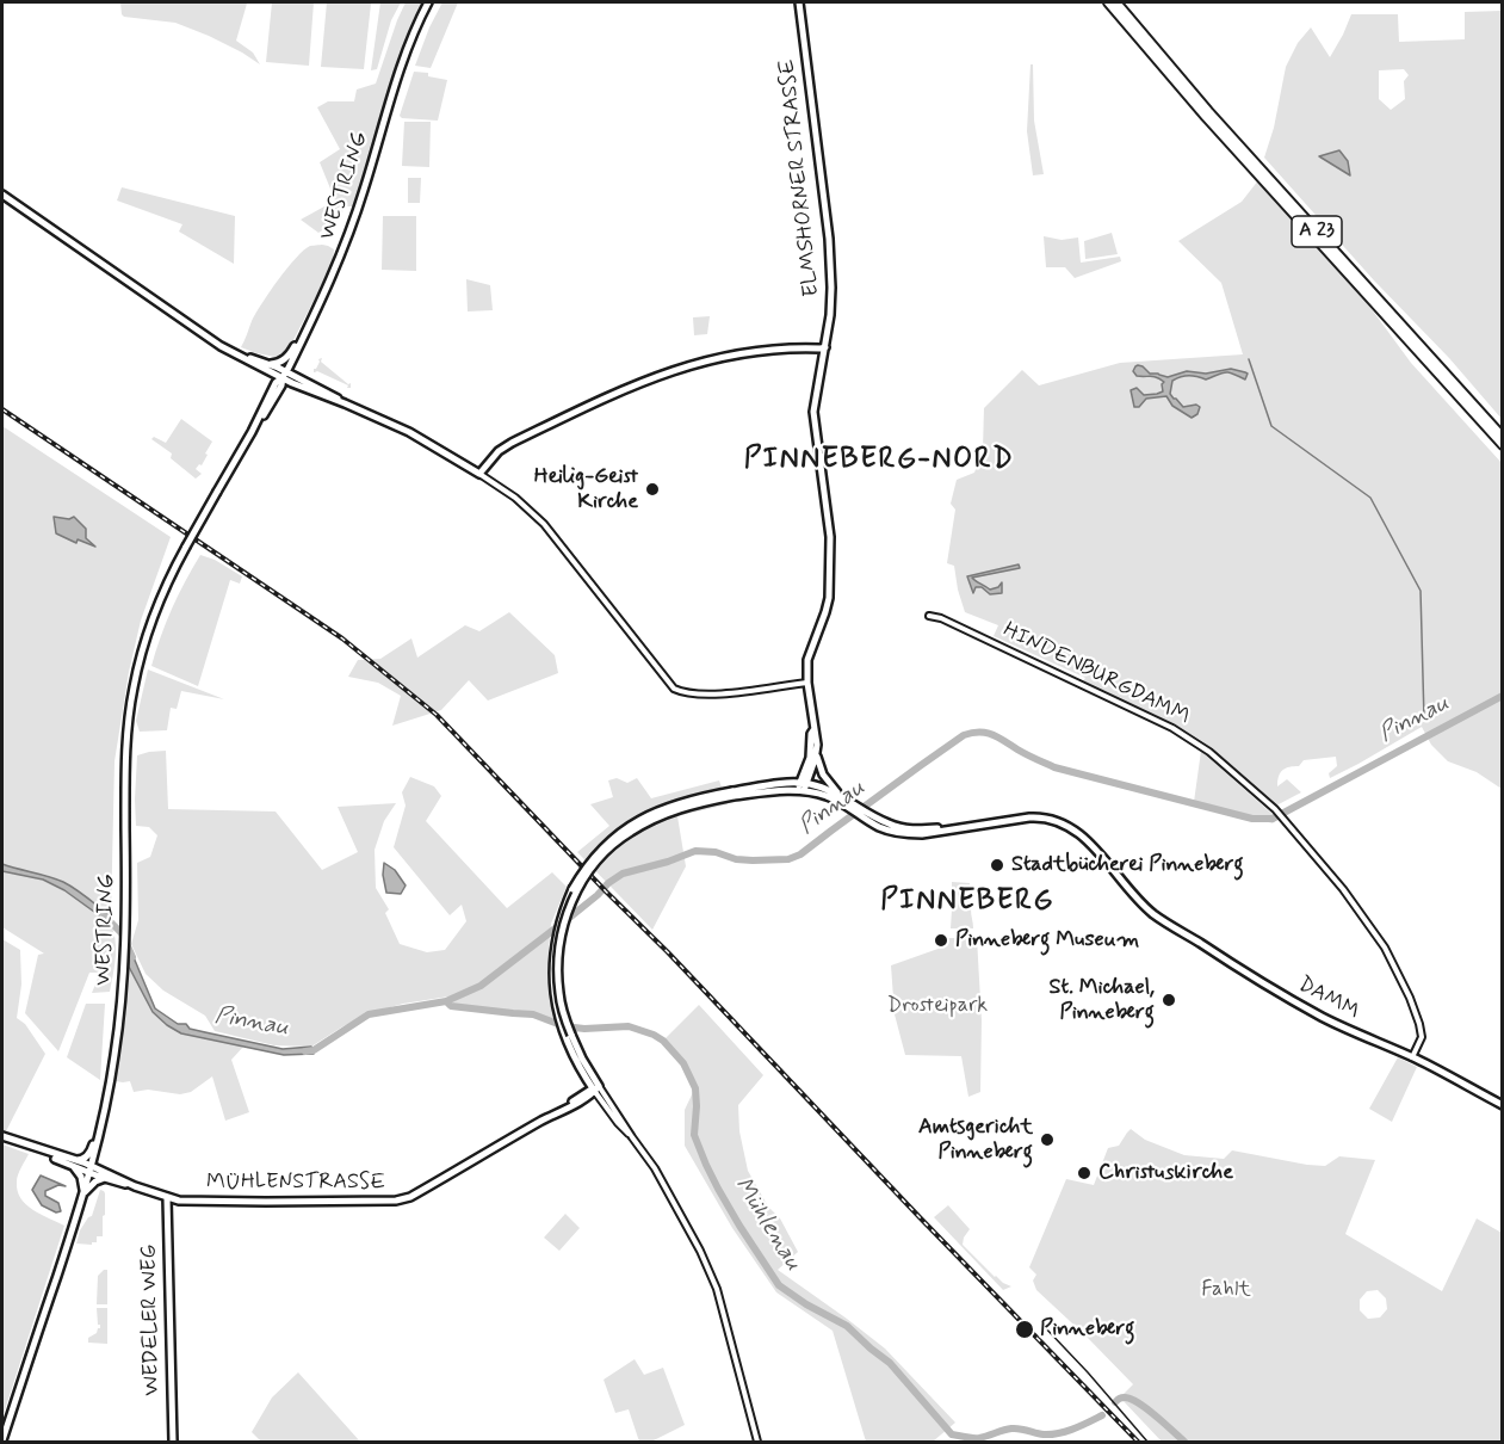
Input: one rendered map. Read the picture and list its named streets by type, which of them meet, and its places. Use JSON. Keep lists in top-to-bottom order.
{
  "streets": {
    "highway": ["A 23"],
    "main road": [
      "ELMSHORNER STRASSE",
      "WESTRING",
      "DAMM",
      "MÜHLENSTRASSE",
      "WEDELER WEG"
    ],
    "street": ["HINDENBURGDAMM"]
  },
  "crossings": [
    ["WESTRING", "MÜHLENSTRASSE"],
    ["HINDENBURGDAMM", "DAMM"],
    ["MÜHLENSTRASSE", "WEDELER WEG"]
  ],
  "districts": ["PINNEBERG-NORD", "PINNEBERG"],
  "water": ["Pinnau", "Mühlenau"],
  "parks": ["Drosteipark", "Fahlt"],
  "places": [
    "Heilig-Geist Kirche",
    "Stadtbücherei Pinneberg",
    "Pinneberg Museum",
    "St. Michael, Pinneberg",
    "Amtsgericht Pinneberg",
    "Christuskirche",
    "Pinneberg"
  ]
}
